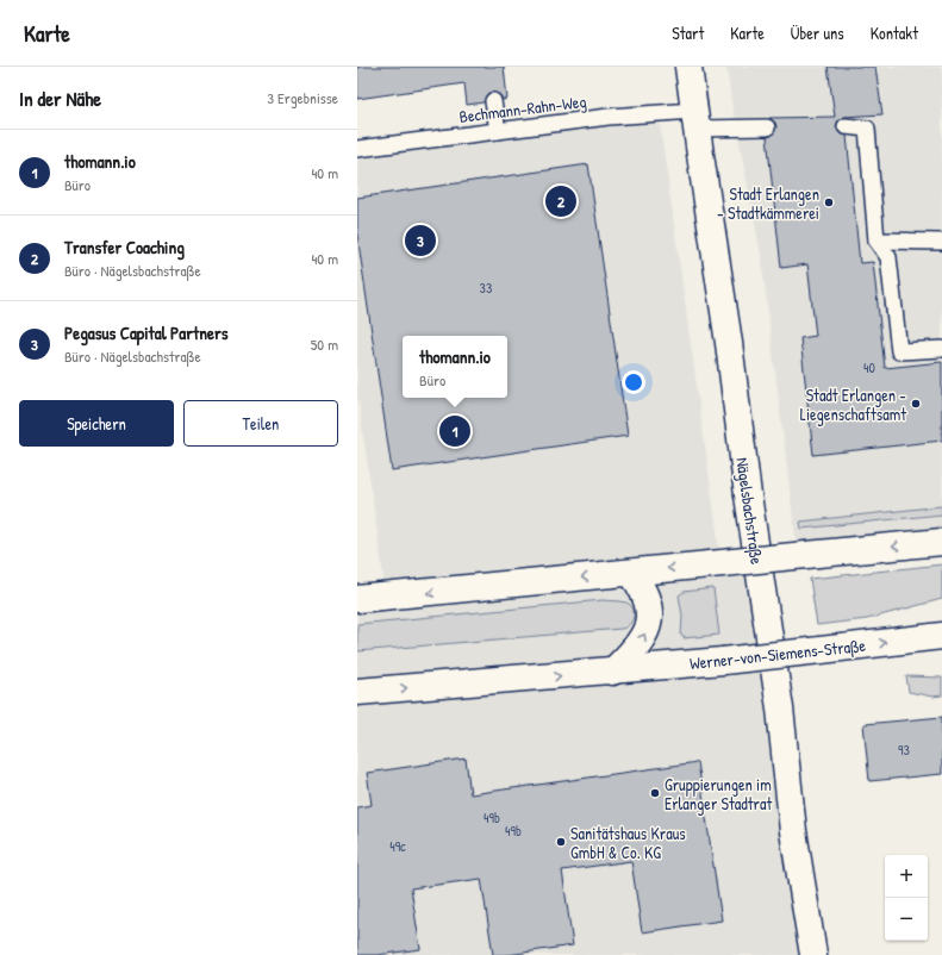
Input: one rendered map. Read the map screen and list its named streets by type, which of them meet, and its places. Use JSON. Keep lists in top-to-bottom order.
{
  "streets": {
    "main road": ["Nägelsbachstraße", "Werner-von-Siemens-Straße"],
    "lane": ["Bechmann-Rahn-Weg"]
  },
  "crossings": [
    ["Bechmann-Rahn-Weg", "Nägelsbachstraße"]
  ],
  "places": [
    "Stadt Erlangen - Stadtkämmerei",
    "Stadt Erlangen - Liegenschaftsamt",
    "Gruppierungen im Erlanger Stadtrat",
    "Sanitätshaus Kraus GmbH & Co. KG"
  ],
  "house_numbers": [
    "33",
    "40",
    "93",
    "49b",
    "49b",
    "49c"
  ],
  "page": {
    "header": "Karte",
    "nav": [
      "Start",
      "Karte",
      "Über uns",
      "Kontakt"
    ],
    "heading": ["In der Nähe", "3 Ergebnisse"],
    "list": [
      {
        "mark": "1",
        "name": "thomann.io",
        "note": "Büro",
        "value": "40 m"
      },
      {
        "mark": "2",
        "name": "Transfer Coaching",
        "note": "Büro · Nägelsbachstraße",
        "value": "40 m"
      },
      {
        "mark": "3",
        "name": "Pegasus Capital Partners",
        "note": "Büro · Nägelsbachstraße",
        "value": "50 m"
      }
    ],
    "pins": ["2", "3", "1"],
    "popup": ["thomann.io", "Büro"],
    "buttons": ["Speichern", "Teilen"],
    "map_buttons": ["+", "−"]
  }
}
